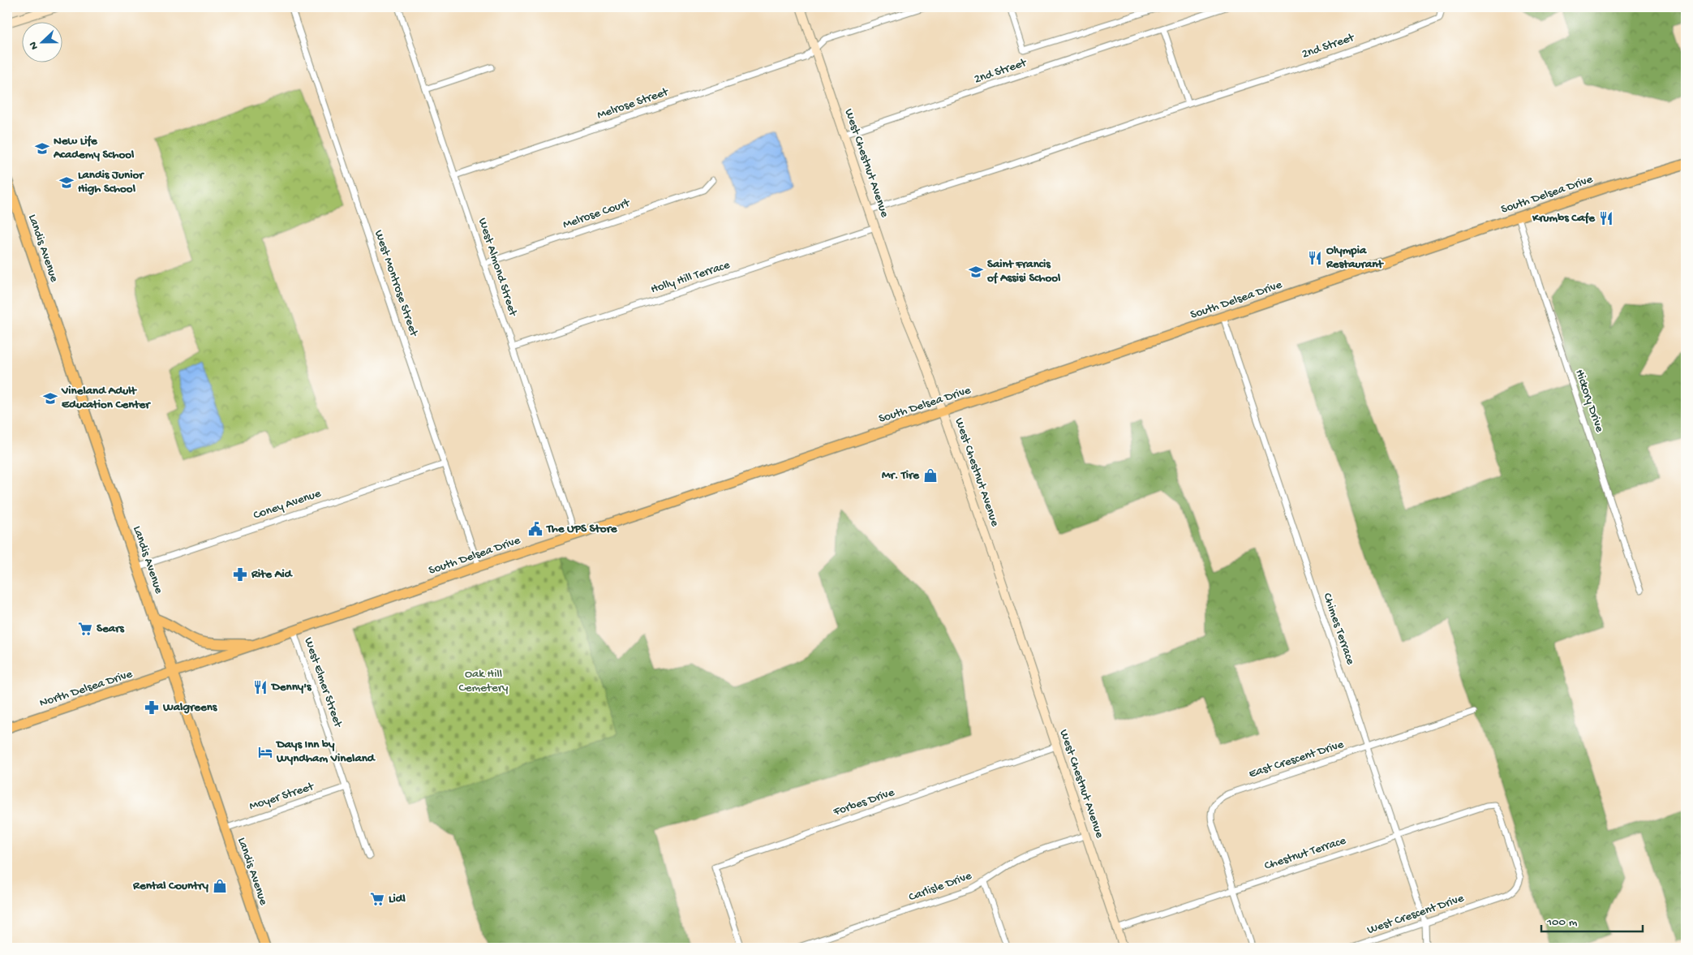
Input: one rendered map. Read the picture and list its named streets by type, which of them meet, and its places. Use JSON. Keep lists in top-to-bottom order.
{
  "streets": {
    "main road": ["South Delsea Drive", "Landis Avenue", "North Delsea Drive"],
    "street": [
      "2nd Street",
      "Melrose Street",
      "West Chestnut Avenue",
      "Melrose Court",
      "West Almond Street",
      "Holly Hill Terrace",
      "West Montrose Street",
      "Hickory Drive",
      "Coney Avenue",
      "Chimes Terrace",
      "West Elmer Street",
      "East Crescent Drive",
      "Moyer Street",
      "Forbes Drive",
      "Chestnut Terrace",
      "Carlisle Drive",
      "West Crescent Drive"
    ]
  },
  "crossings": [
    ["2nd Street", "West Chestnut Avenue"],
    ["Melrose Street", "West Chestnut Avenue"],
    ["Melrose Street", "West Almond Street"],
    ["West Chestnut Avenue", "South Delsea Drive"],
    ["West Chestnut Avenue", "Holly Hill Terrace"],
    ["West Chestnut Avenue", "Forbes Drive"],
    ["West Chestnut Avenue", "Chestnut Terrace"],
    ["West Chestnut Avenue", "Carlisle Drive"],
    ["South Delsea Drive", "Landis Avenue"],
    ["South Delsea Drive", "West Almond Street"],
    ["South Delsea Drive", "West Montrose Street"],
    ["South Delsea Drive", "Hickory Drive"],
    ["South Delsea Drive", "Chimes Terrace"],
    ["South Delsea Drive", "West Elmer Street"],
    ["South Delsea Drive", "North Delsea Drive"],
    ["Melrose Court", "West Almond Street"],
    ["Landis Avenue", "Coney Avenue"],
    ["Landis Avenue", "North Delsea Drive"],
    ["Landis Avenue", "Moyer Street"],
    ["West Almond Street", "Holly Hill Terrace"],
    ["West Montrose Street", "Coney Avenue"],
    ["Chimes Terrace", "East Crescent Drive"],
    ["Chimes Terrace", "Chestnut Terrace"],
    ["Chimes Terrace", "West Crescent Drive"],
    ["West Elmer Street", "Moyer Street"],
    ["East Crescent Drive", "Chestnut Terrace"],
    ["Chestnut Terrace", "West Crescent Drive"]
  ],
  "parks": ["Oak Hill Cemetery"],
  "places": {
    "school or university": [
      "New Life Academy School",
      "Landis Junior High School",
      "Saint Francis of Assisi School",
      "Vineland Adult Education Center"
    ],
    "restaurant": ["Krumbs Cafe", "Olympia Restaurant", "Denny's"],
    "shop": ["Mr. Tire", "Rental Country"],
    "public building": ["The UPS Store"],
    "pharmacy": ["Rite Aid", "Walgreens"],
    "supermarket": ["Sears", "Lidl"],
    "hotel": ["Days Inn by Wyndham Vineland"]
  },
  "scale_bar": "100 m",
  "north": "left"
}
